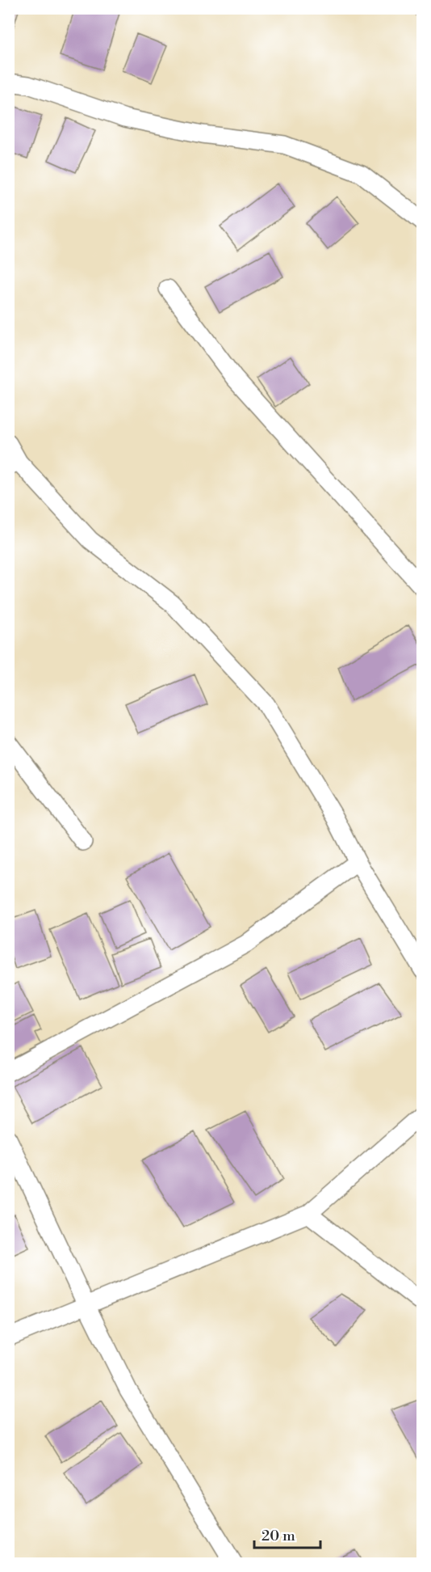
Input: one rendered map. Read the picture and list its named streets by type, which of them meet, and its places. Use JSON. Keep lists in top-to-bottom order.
{
  "scale_bar": "20 m"
}
